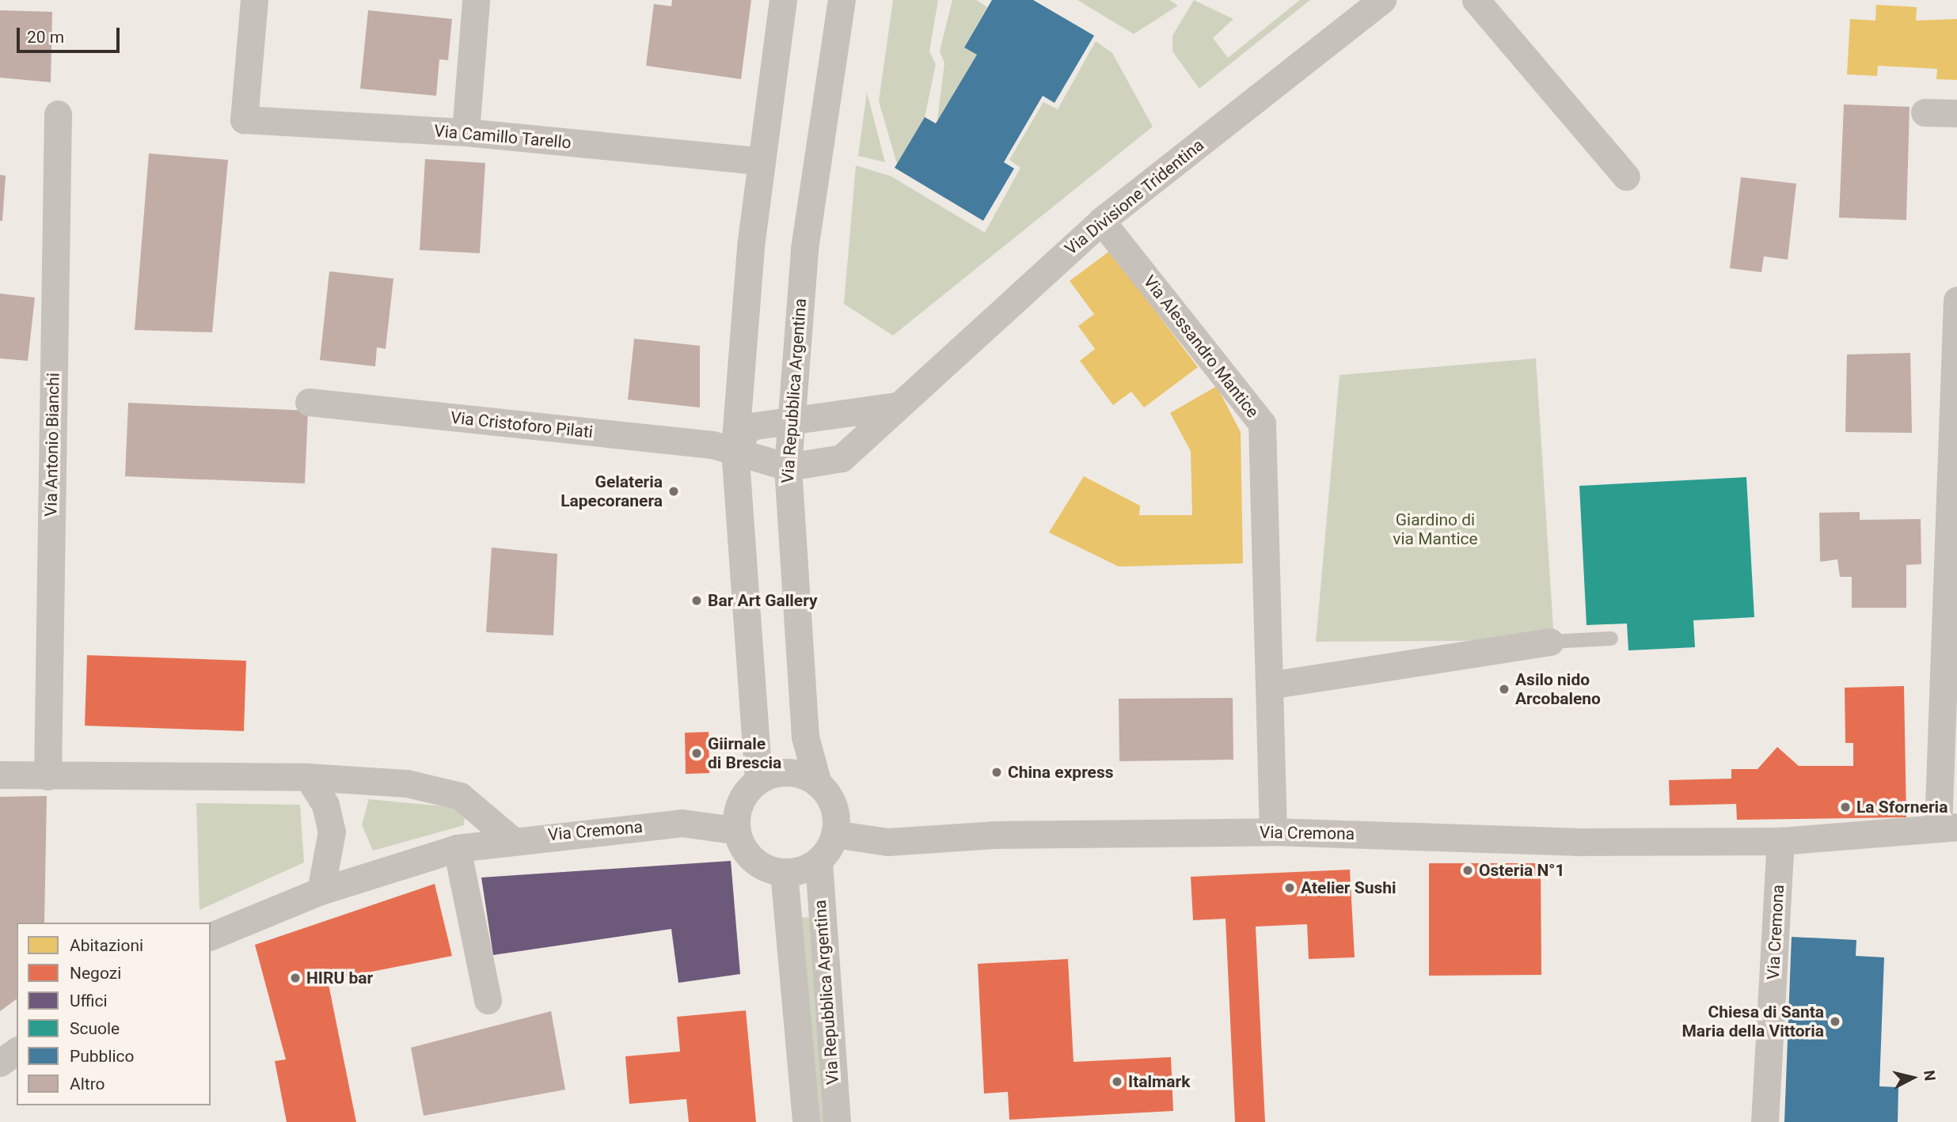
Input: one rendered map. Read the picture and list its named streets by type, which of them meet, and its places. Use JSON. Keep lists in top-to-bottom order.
{
  "streets": {
    "street": [
      "Via Camillo Tarello",
      "Via Divisione Tridentina",
      "Via Alessandro Mantice",
      "Via Repubblica Argentina",
      "Via Cristoforo Pilati",
      "Via Antonio Bianchi",
      "Via Cremona"
    ]
  },
  "crossings": [
    ["Via Divisione Tridentina", "Via Alessandro Mantice"],
    ["Via Divisione Tridentina", "Via Repubblica Argentina"],
    ["Via Divisione Tridentina", "Via Cristoforo Pilati"],
    ["Via Alessandro Mantice", "Via Cremona"],
    ["Via Repubblica Argentina", "Via Cremona"]
  ],
  "parks": ["Giardino di via Mantice"],
  "places": [
    "Gelateria Lapecoranera",
    "Bar Art Gallery",
    "Asilo nido Arcobaleno",
    "Giirnale di Brescia",
    "China express",
    "La Sforneria",
    "Osteria N°1",
    "Atelier Sushi",
    "HIRU bar",
    "Chiesa di Santa Maria della Vittoria",
    "Italmark"
  ],
  "legend": [
    "Abitazioni",
    "Negozi",
    "Uffici",
    "Scuole",
    "Pubblico",
    "Altro"
  ],
  "scale_bar": "20 m",
  "north": "right"
}
